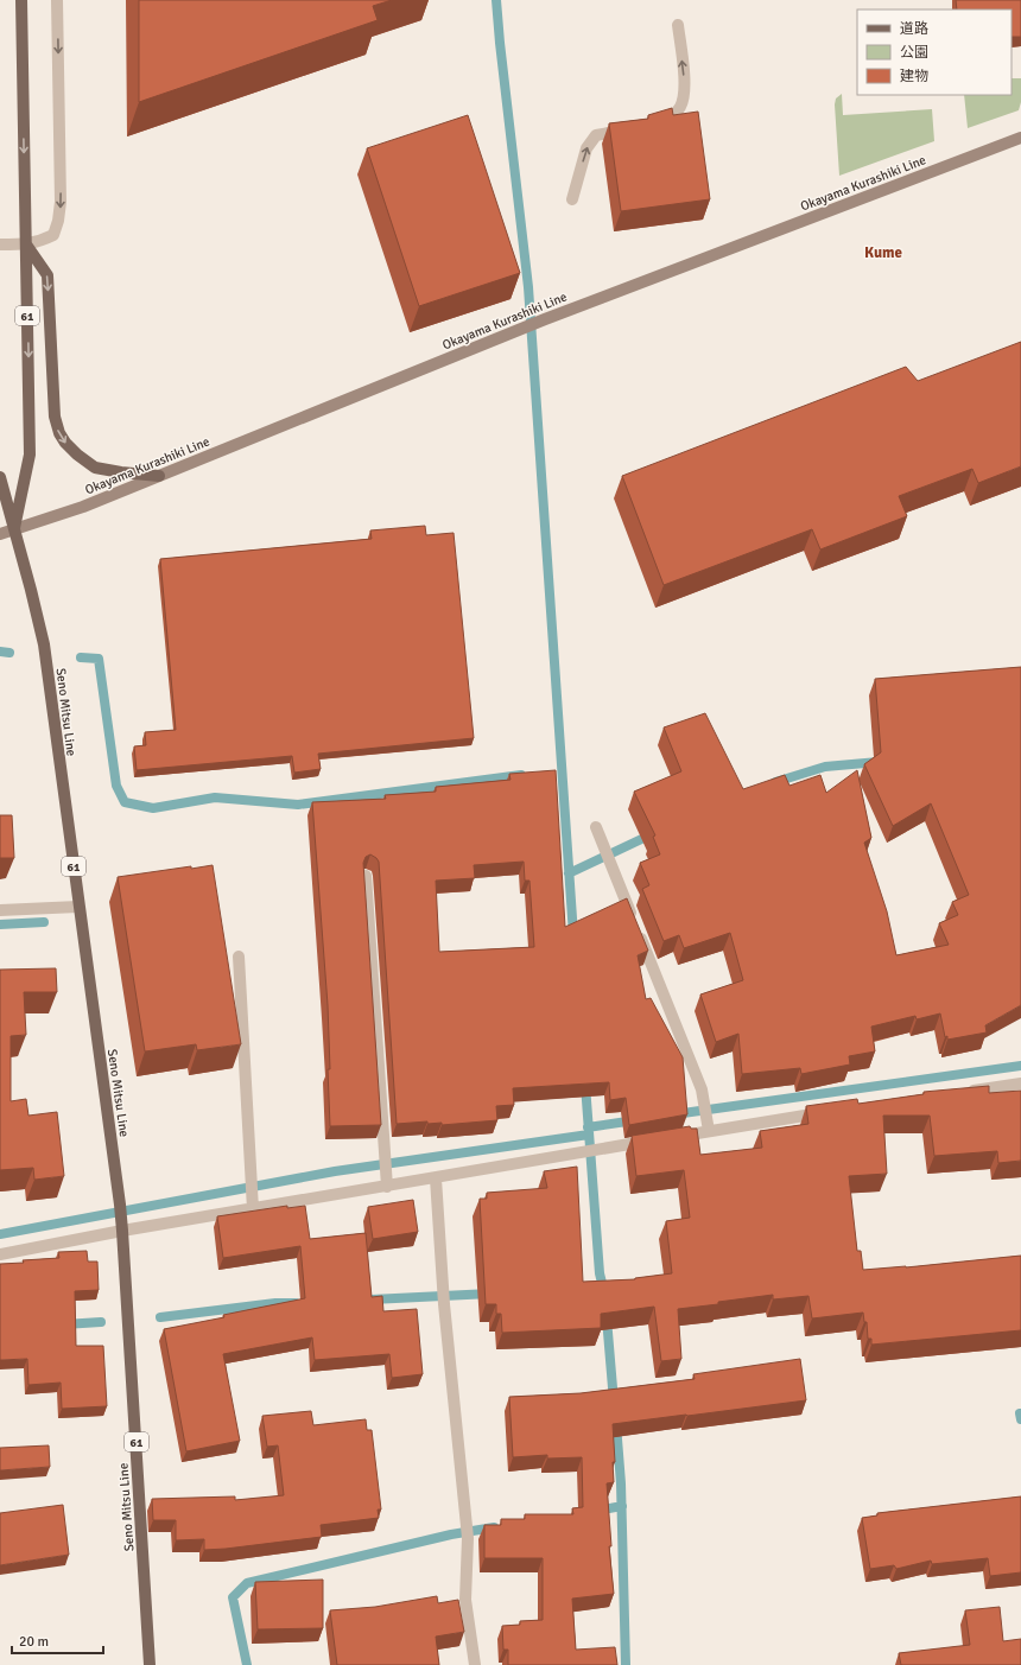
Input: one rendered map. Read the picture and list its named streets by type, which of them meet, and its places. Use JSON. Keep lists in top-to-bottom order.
{
  "streets": {
    "main road": ["Okayama Kurashiki Line", "61", "Seno Mitsu Line"]
  },
  "crossings": [
    ["Okayama Kurashiki Line", "Seno Mitsu Line"]
  ],
  "districts": ["Kume"],
  "legend": ["道路", "公園", "建物"],
  "scale_bar": "20 m"
}
